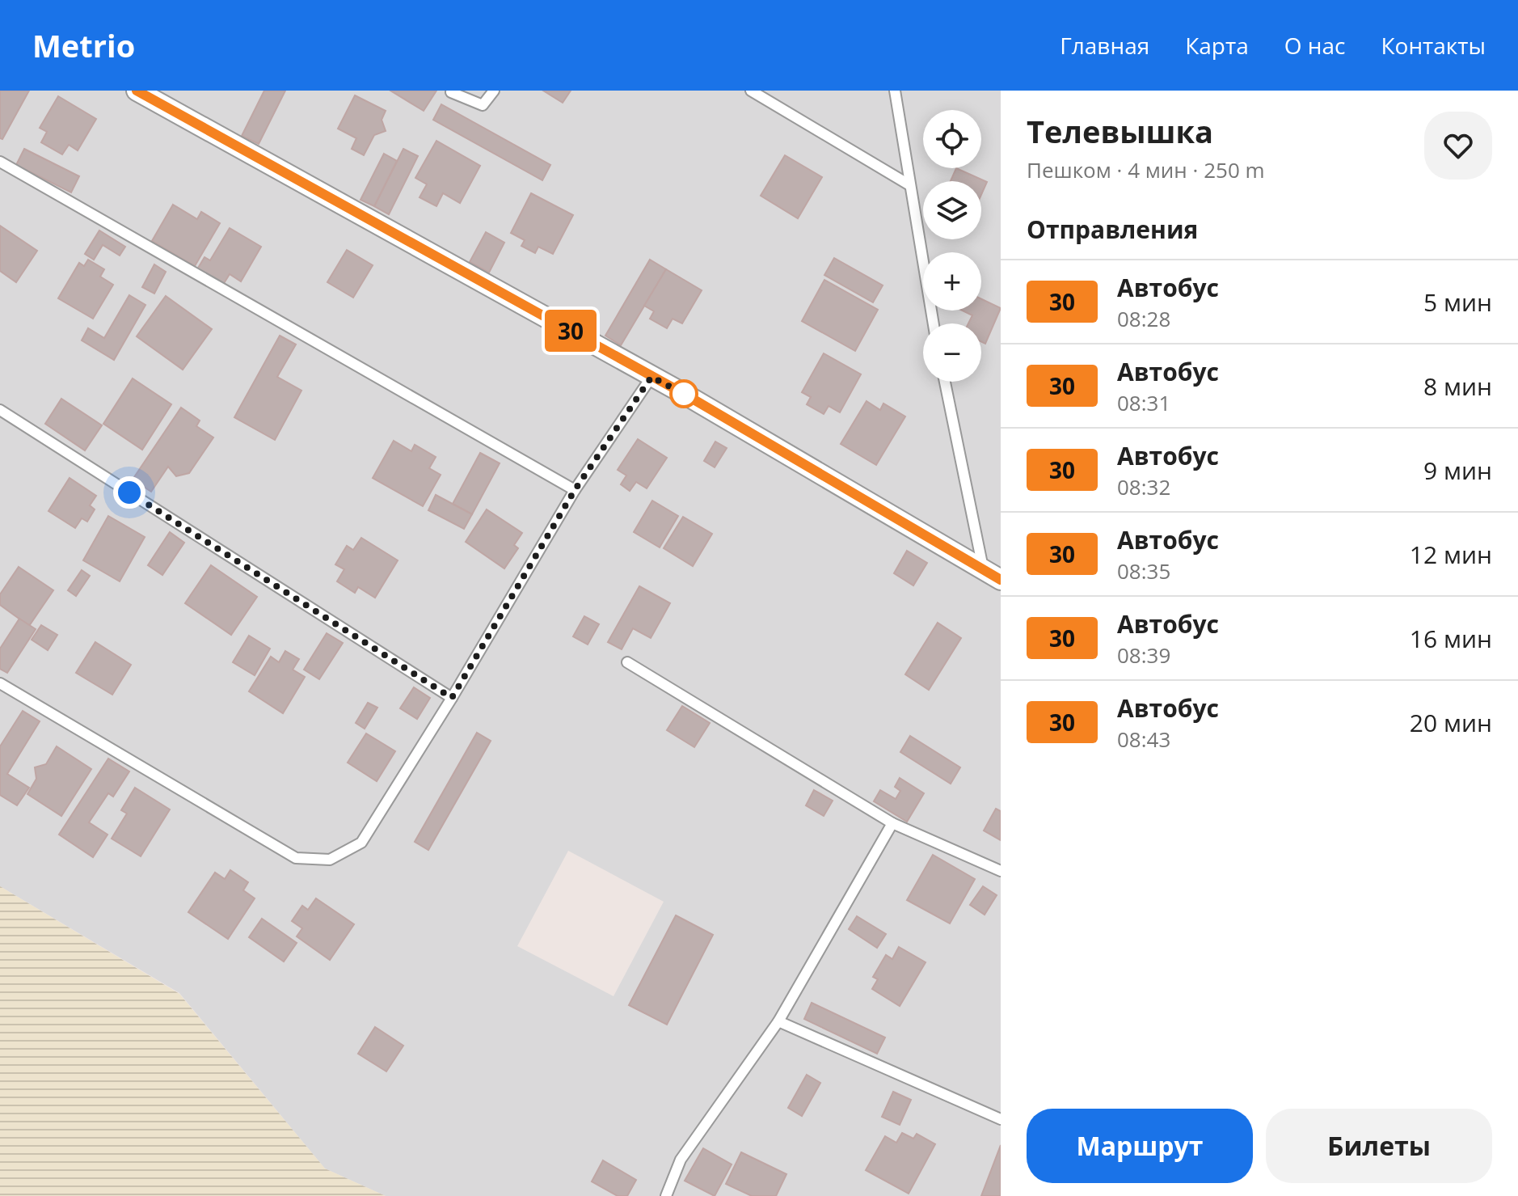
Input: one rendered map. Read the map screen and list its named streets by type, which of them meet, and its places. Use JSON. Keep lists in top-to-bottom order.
{
  "lines": ["bus line 30"],
  "page": {
    "header": "Metrio",
    "nav": [
      "Главная",
      "Карта",
      "О нас",
      "Контакты"
    ],
    "on_map": "30",
    "heading": [
      ["Телевышка", "Пешком · 4 мин · 250 m"],
      "Отправления"
    ],
    "map_buttons": ["+", "−"],
    "list": [
      {
        "mark": "30",
        "name": "Автобус",
        "note": "08:28",
        "value": "5 мин"
      },
      {
        "mark": "30",
        "name": "Автобус",
        "note": "08:31",
        "value": "8 мин"
      },
      {
        "mark": "30",
        "name": "Автобус",
        "note": "08:32",
        "value": "9 мин"
      },
      {
        "mark": "30",
        "name": "Автобус",
        "note": "08:35",
        "value": "12 мин"
      },
      {
        "mark": "30",
        "name": "Автобус",
        "note": "08:39",
        "value": "16 мин"
      },
      {
        "mark": "30",
        "name": "Автобус",
        "note": "08:43",
        "value": "20 мин"
      }
    ],
    "buttons": ["Маршрут", "Билеты"]
  }
}
